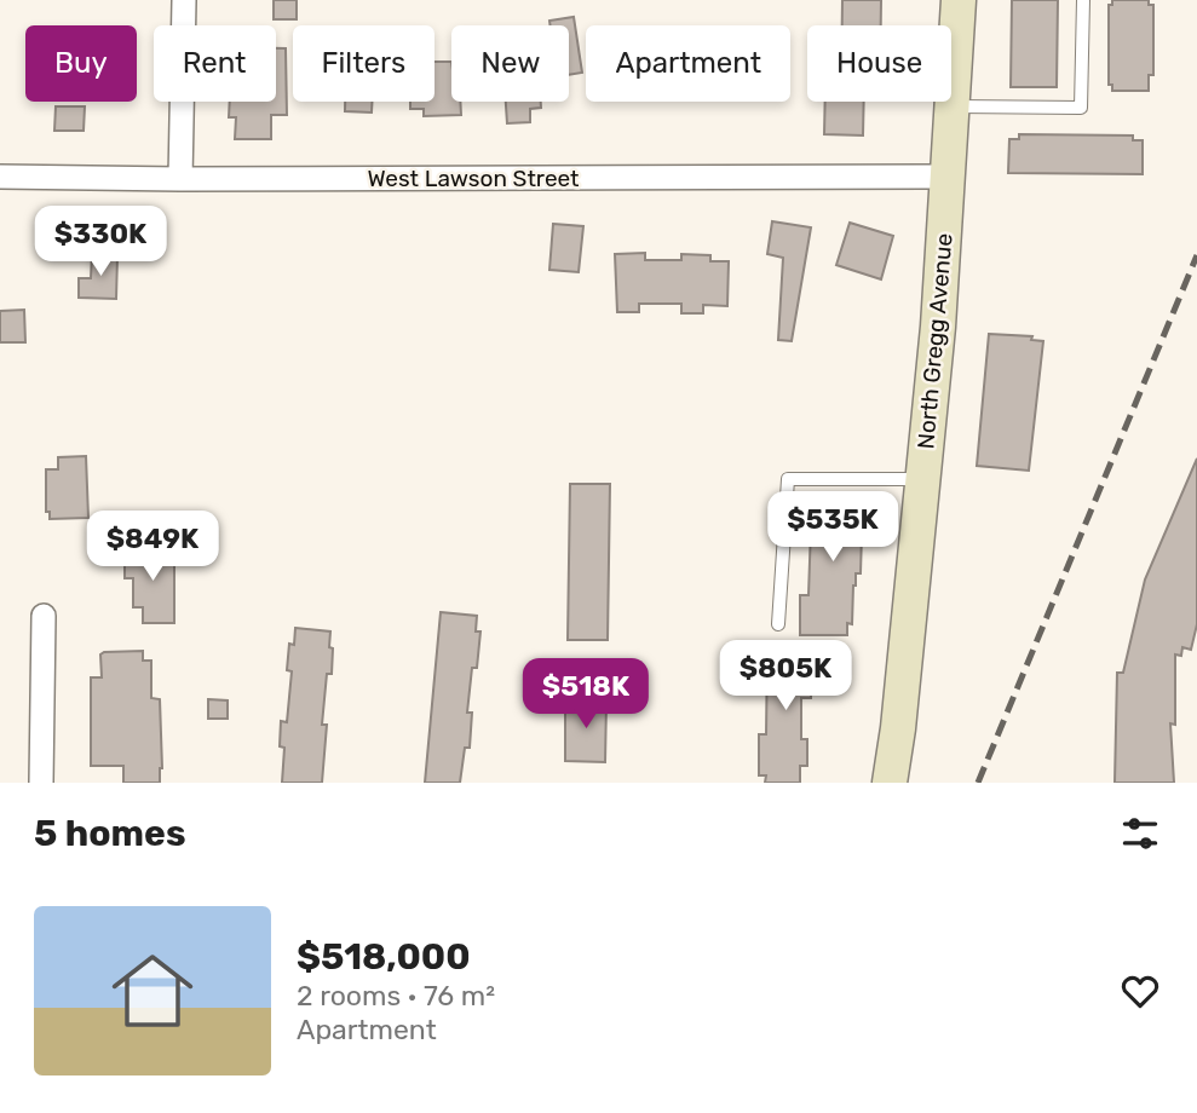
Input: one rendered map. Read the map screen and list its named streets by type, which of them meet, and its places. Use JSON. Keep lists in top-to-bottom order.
{
  "streets": {
    "main road": ["North Gregg Avenue"],
    "street": ["West Lawson Street"]
  },
  "crossings": [
    ["West Lawson Street", "North Gregg Avenue"]
  ],
  "page": {
    "chip": [
      "Buy",
      "Rent",
      "Filters",
      "New",
      "Apartment",
      "House"
    ],
    "price": [
      "$330K",
      "$535K",
      "$849K",
      "$805K",
      "$518K"
    ],
    "heading": "5 homes",
    "list": [
      {
        "name": "$518,000",
        "note": "2 rooms · 76 m² · Apartment"
      }
    ]
  }
}
